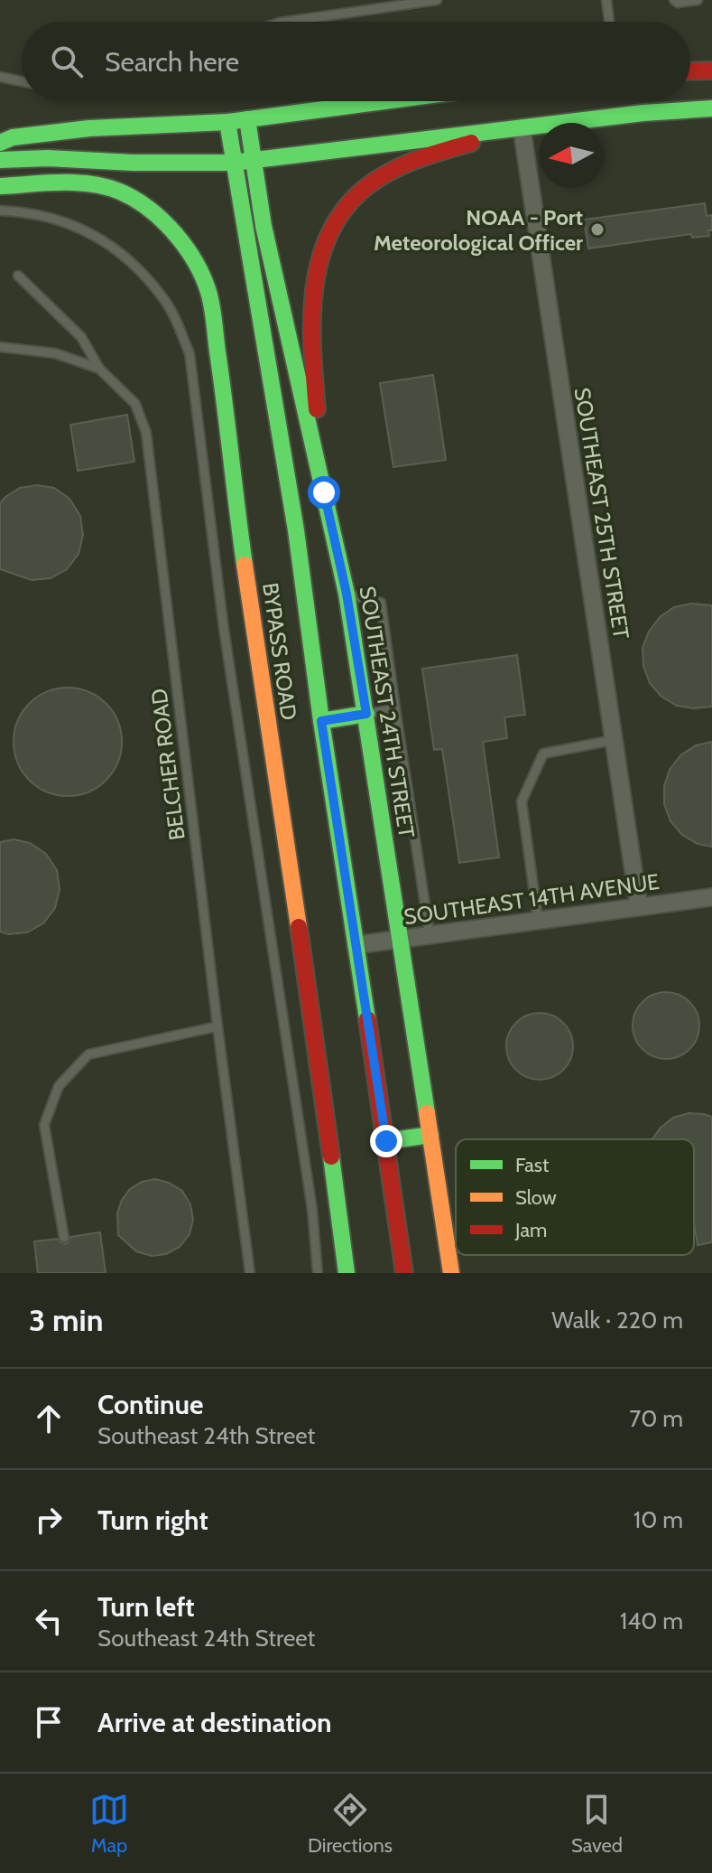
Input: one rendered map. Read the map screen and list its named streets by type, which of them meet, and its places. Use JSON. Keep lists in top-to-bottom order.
{
  "streets": {
    "street": [
      "SOUTHEAST 25TH STREET",
      "BYPASS ROAD",
      "SOUTHEAST 24TH STREET",
      "SOUTHEAST 14TH AVENUE"
    ],
    "lane": ["BELCHER ROAD"]
  },
  "crossings": [
    ["SOUTHEAST 25TH STREET", "SOUTHEAST 14TH AVENUE"],
    ["SOUTHEAST 24TH STREET", "SOUTHEAST 14TH AVENUE"]
  ],
  "places": ["NOAA - Port Meteorological Officer"],
  "legend": ["Fast", "Slow", "Jam"],
  "north": "left",
  "page": {
    "search": "Search here",
    "heading": ["3 min", "Walk · 220 m"],
    "list": [
      ["Continue", "Southeast 24th Street", "70 m"],
      ["Turn right", "10 m"],
      ["Turn left", "Southeast 24th Street", "140 m"],
      "Arrive at destination"
    ],
    "nav": ["Map", "Directions", "Saved"]
  }
}
